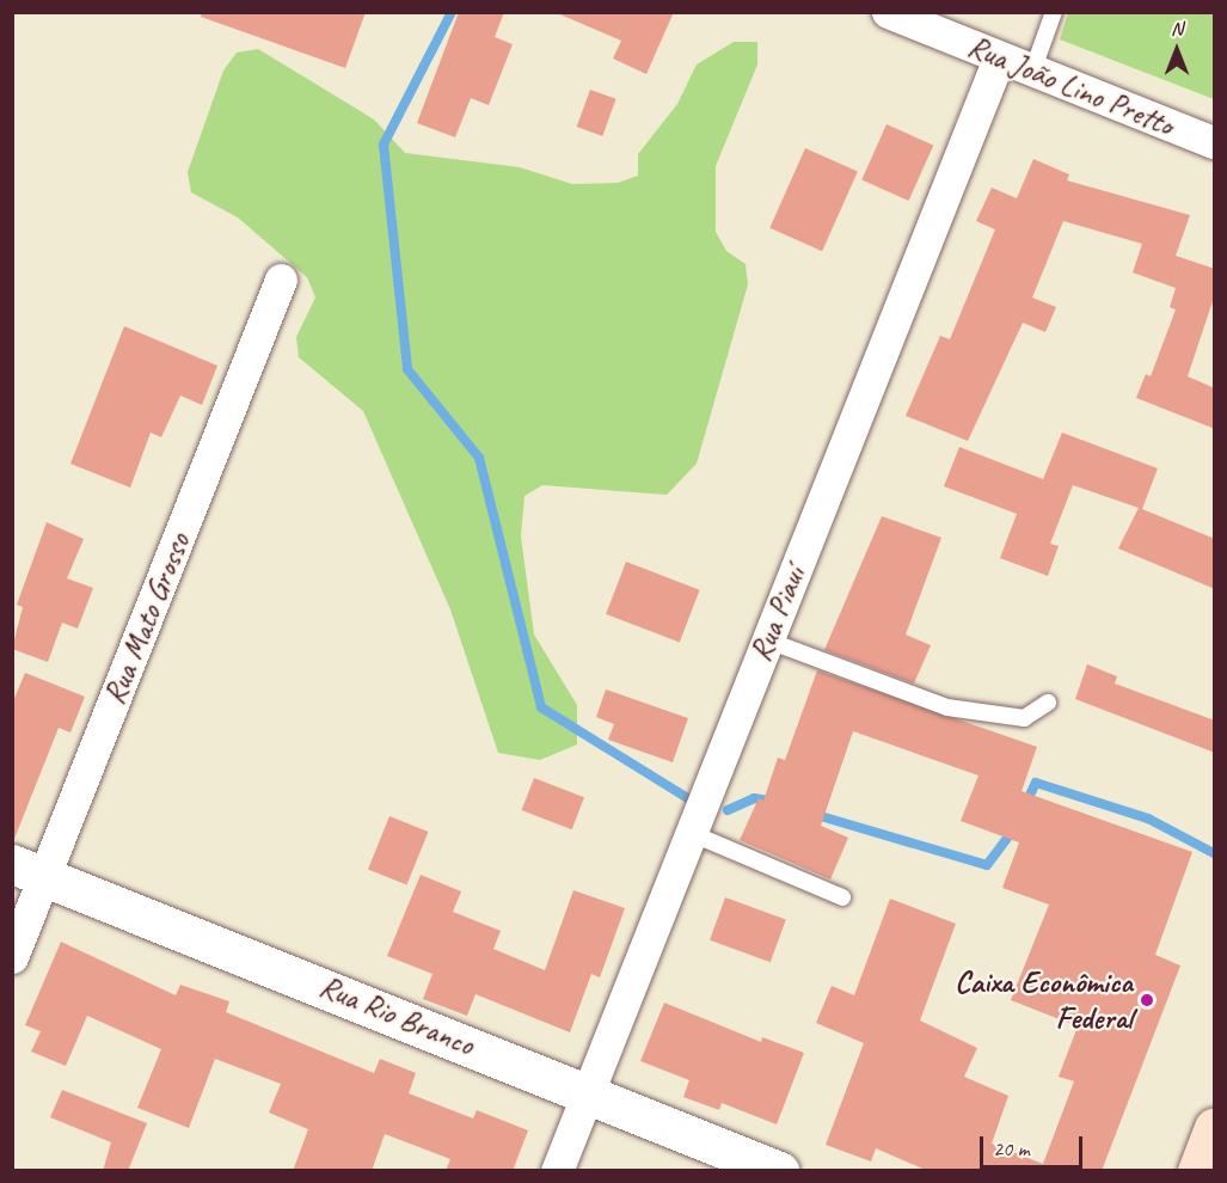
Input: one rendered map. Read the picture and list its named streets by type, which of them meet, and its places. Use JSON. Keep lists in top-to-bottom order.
{
  "streets": {
    "street": [
      "Rua João Lino Pretto",
      "Rua Piauí",
      "Rua Mato Grosso",
      "Rua Rio Branco"
    ]
  },
  "crossings": [
    ["Rua João Lino Pretto", "Rua Piauí"],
    ["Rua Piauí", "Rua Rio Branco"],
    ["Rua Mato Grosso", "Rua Rio Branco"]
  ],
  "places": ["Caixa Econômica Federal"],
  "scale_bar": "20 m",
  "north": "top"
}
